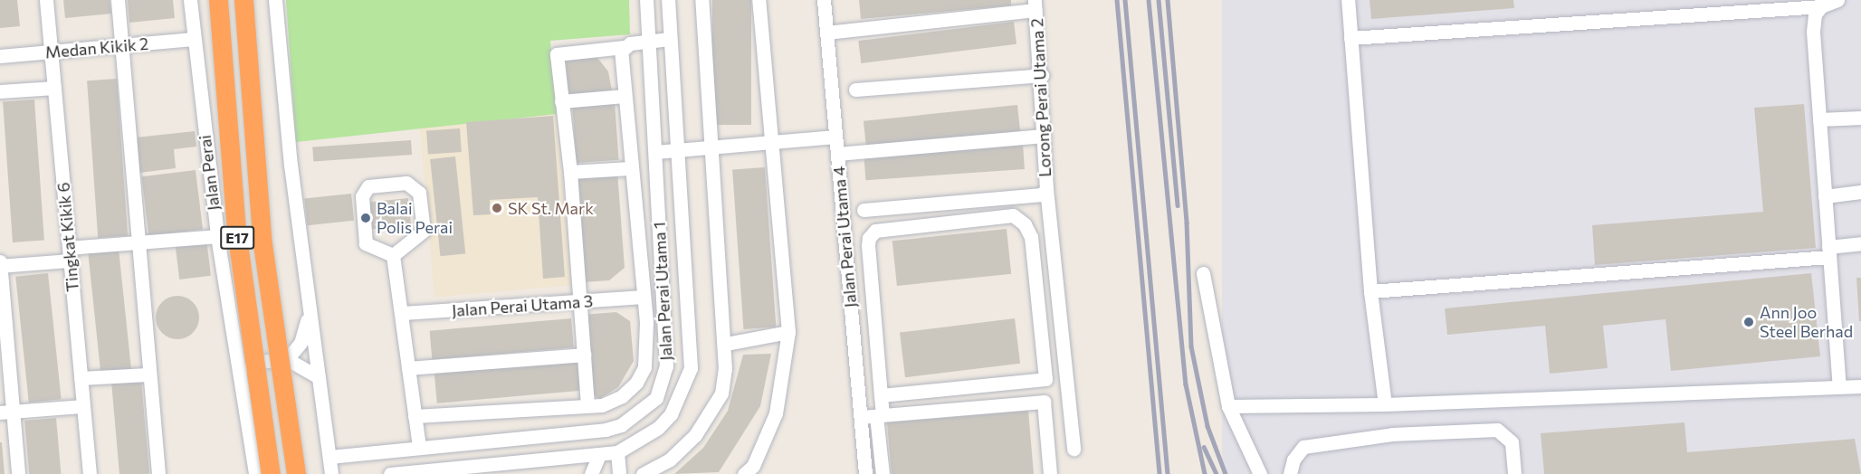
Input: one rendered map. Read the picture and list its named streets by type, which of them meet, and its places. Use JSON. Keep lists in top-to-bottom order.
{
  "streets": {
    "highway": ["E17"],
    "street": [
      "Medan Kikik 2",
      "Lorong Perai Utama 2",
      "Jalan Perai",
      "Tingkat Kikik 6",
      "Jalan Perai Utama 4",
      "Jalan Perai Utama 1",
      "Jalan Perai Utama 3"
    ]
  },
  "crossings": [
    ["Medan Kikik 2", "Jalan Perai"],
    ["Medan Kikik 2", "Tingkat Kikik 6"],
    ["Jalan Perai Utama 1", "Jalan Perai Utama 3"]
  ],
  "places": ["SK St. Mark", "Balai Polis Perai", "Ann Joo Steel Berhad"]
}
